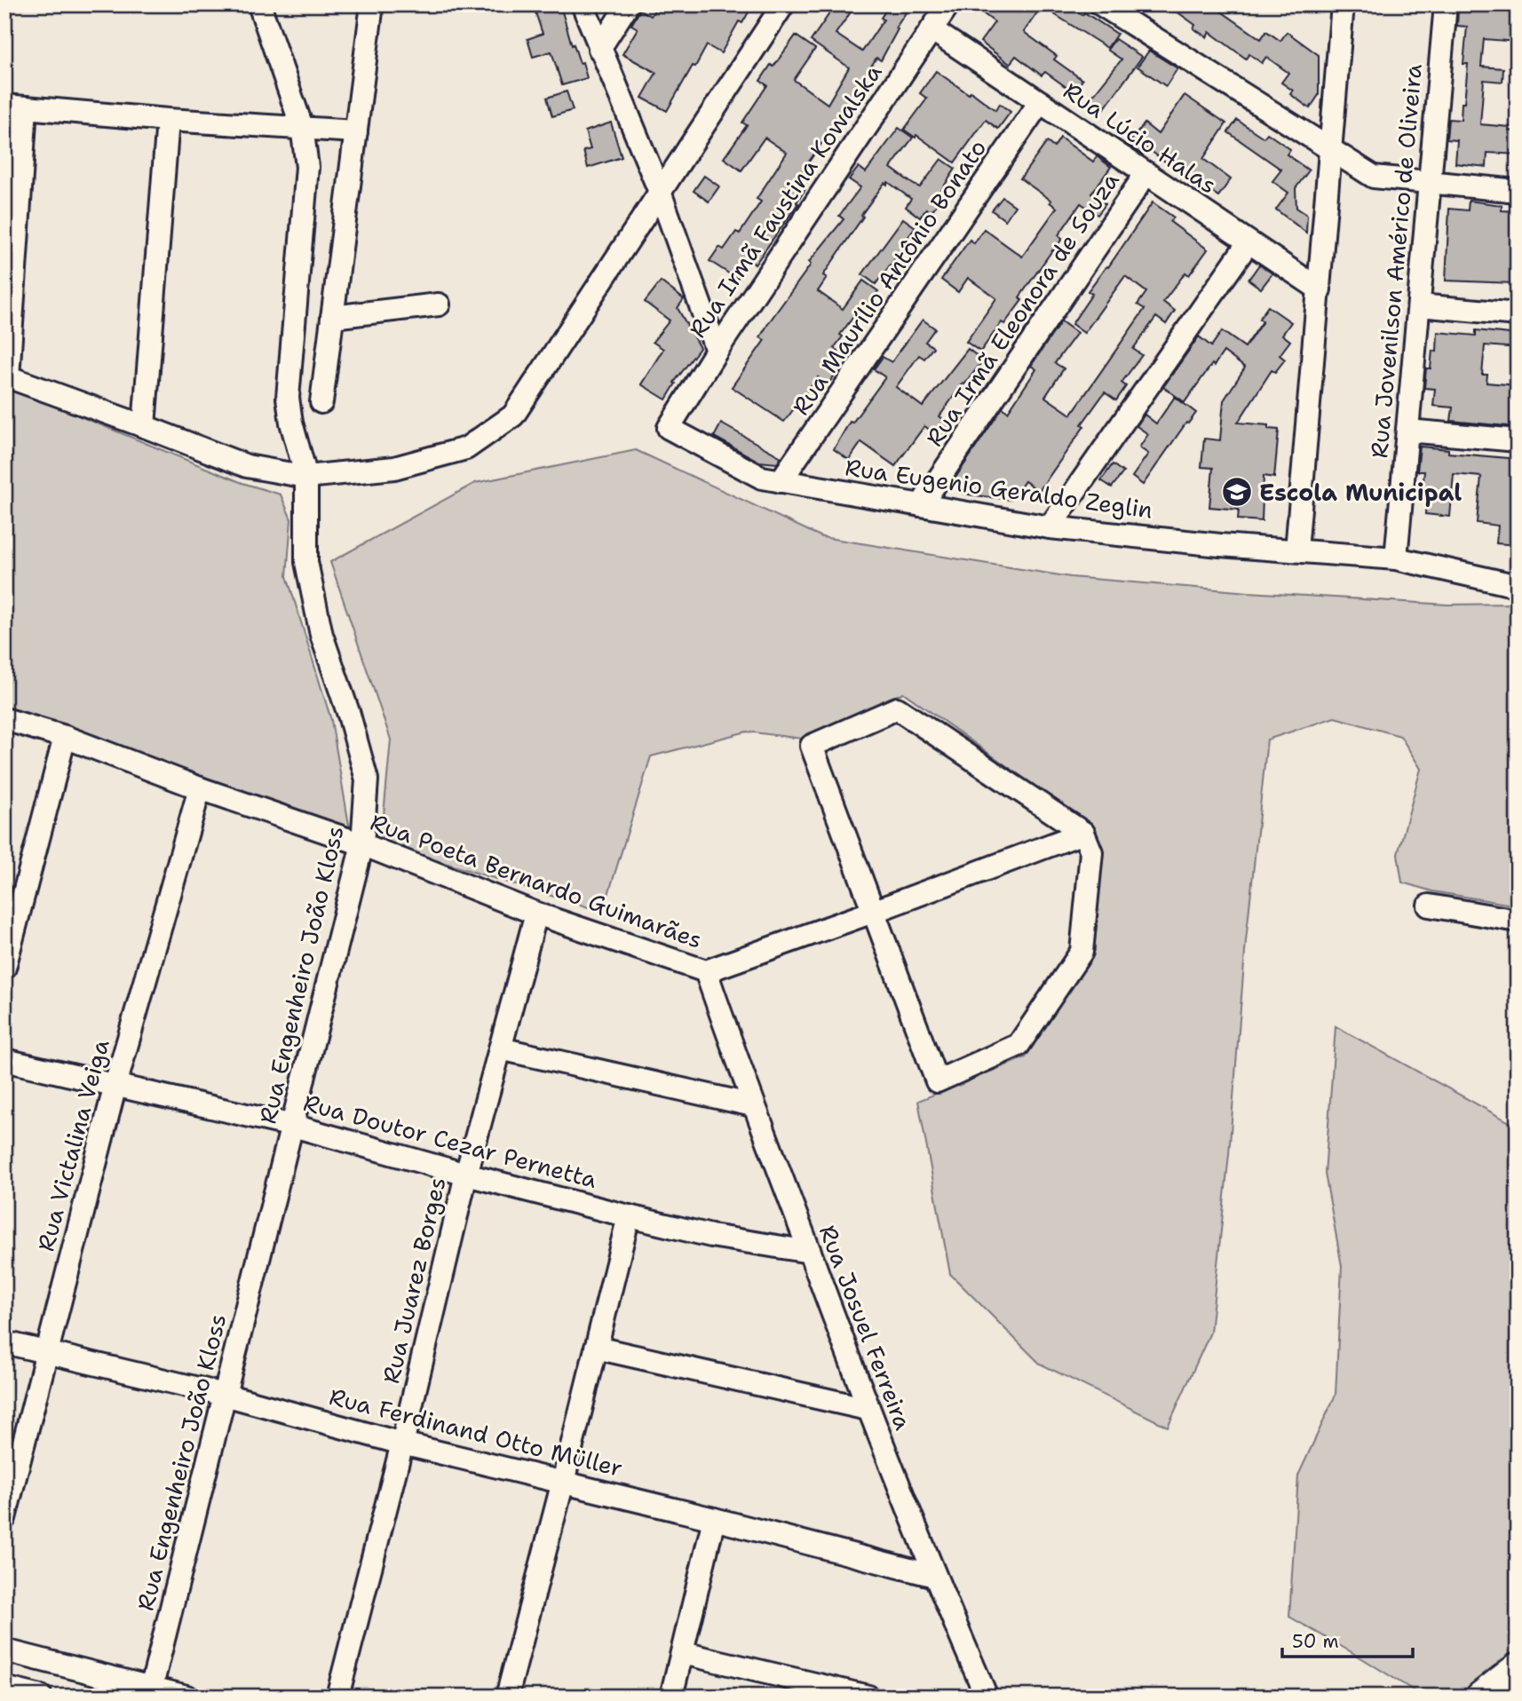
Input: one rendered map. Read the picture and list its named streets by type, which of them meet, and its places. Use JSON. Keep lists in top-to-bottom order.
{
  "streets": {
    "street": [
      "Rua Lúcio Halas",
      "Rua Irmã Faustina Kowalska",
      "Rua Jovenilson Américo de Oliveira",
      "Rua Maurílio Antônio Bonato",
      "Rua Irmã Eleonora de Souza",
      "Rua Eugenio Geraldo Zeglin",
      "Rua Poeta Bernardo Guimarães",
      "Rua Engenheiro João Kloss",
      "Rua Doutor Cezar Pernetta",
      "Rua Victalina Veiga",
      "Rua Juarez Borges",
      "Rua Josuel Ferreira",
      "Rua Ferdinand Otto Müller"
    ]
  },
  "crossings": [
    ["Rua Lúcio Halas", "Rua Irmã Faustina Kowalska"],
    ["Rua Lúcio Halas", "Rua Maurílio Antônio Bonato"],
    ["Rua Lúcio Halas", "Rua Irmã Eleonora de Souza"],
    ["Rua Irmã Faustina Kowalska", "Rua Eugenio Geraldo Zeglin"],
    ["Rua Jovenilson Américo de Oliveira", "Rua Eugenio Geraldo Zeglin"],
    ["Rua Maurílio Antônio Bonato", "Rua Eugenio Geraldo Zeglin"],
    ["Rua Irmã Eleonora de Souza", "Rua Eugenio Geraldo Zeglin"],
    ["Rua Poeta Bernardo Guimarães", "Rua Engenheiro João Kloss"],
    ["Rua Poeta Bernardo Guimarães", "Rua Victalina Veiga"],
    ["Rua Poeta Bernardo Guimarães", "Rua Juarez Borges"],
    ["Rua Poeta Bernardo Guimarães", "Rua Josuel Ferreira"],
    ["Rua Engenheiro João Kloss", "Rua Doutor Cezar Pernetta"],
    ["Rua Engenheiro João Kloss", "Rua Ferdinand Otto Müller"],
    ["Rua Doutor Cezar Pernetta", "Rua Victalina Veiga"],
    ["Rua Doutor Cezar Pernetta", "Rua Juarez Borges"],
    ["Rua Doutor Cezar Pernetta", "Rua Josuel Ferreira"],
    ["Rua Victalina Veiga", "Rua Ferdinand Otto Müller"],
    ["Rua Juarez Borges", "Rua Ferdinand Otto Müller"],
    ["Rua Josuel Ferreira", "Rua Ferdinand Otto Müller"]
  ],
  "places": {
    "school or university": ["Escola Municipal"]
  },
  "scale_bar": "50 m"
}
